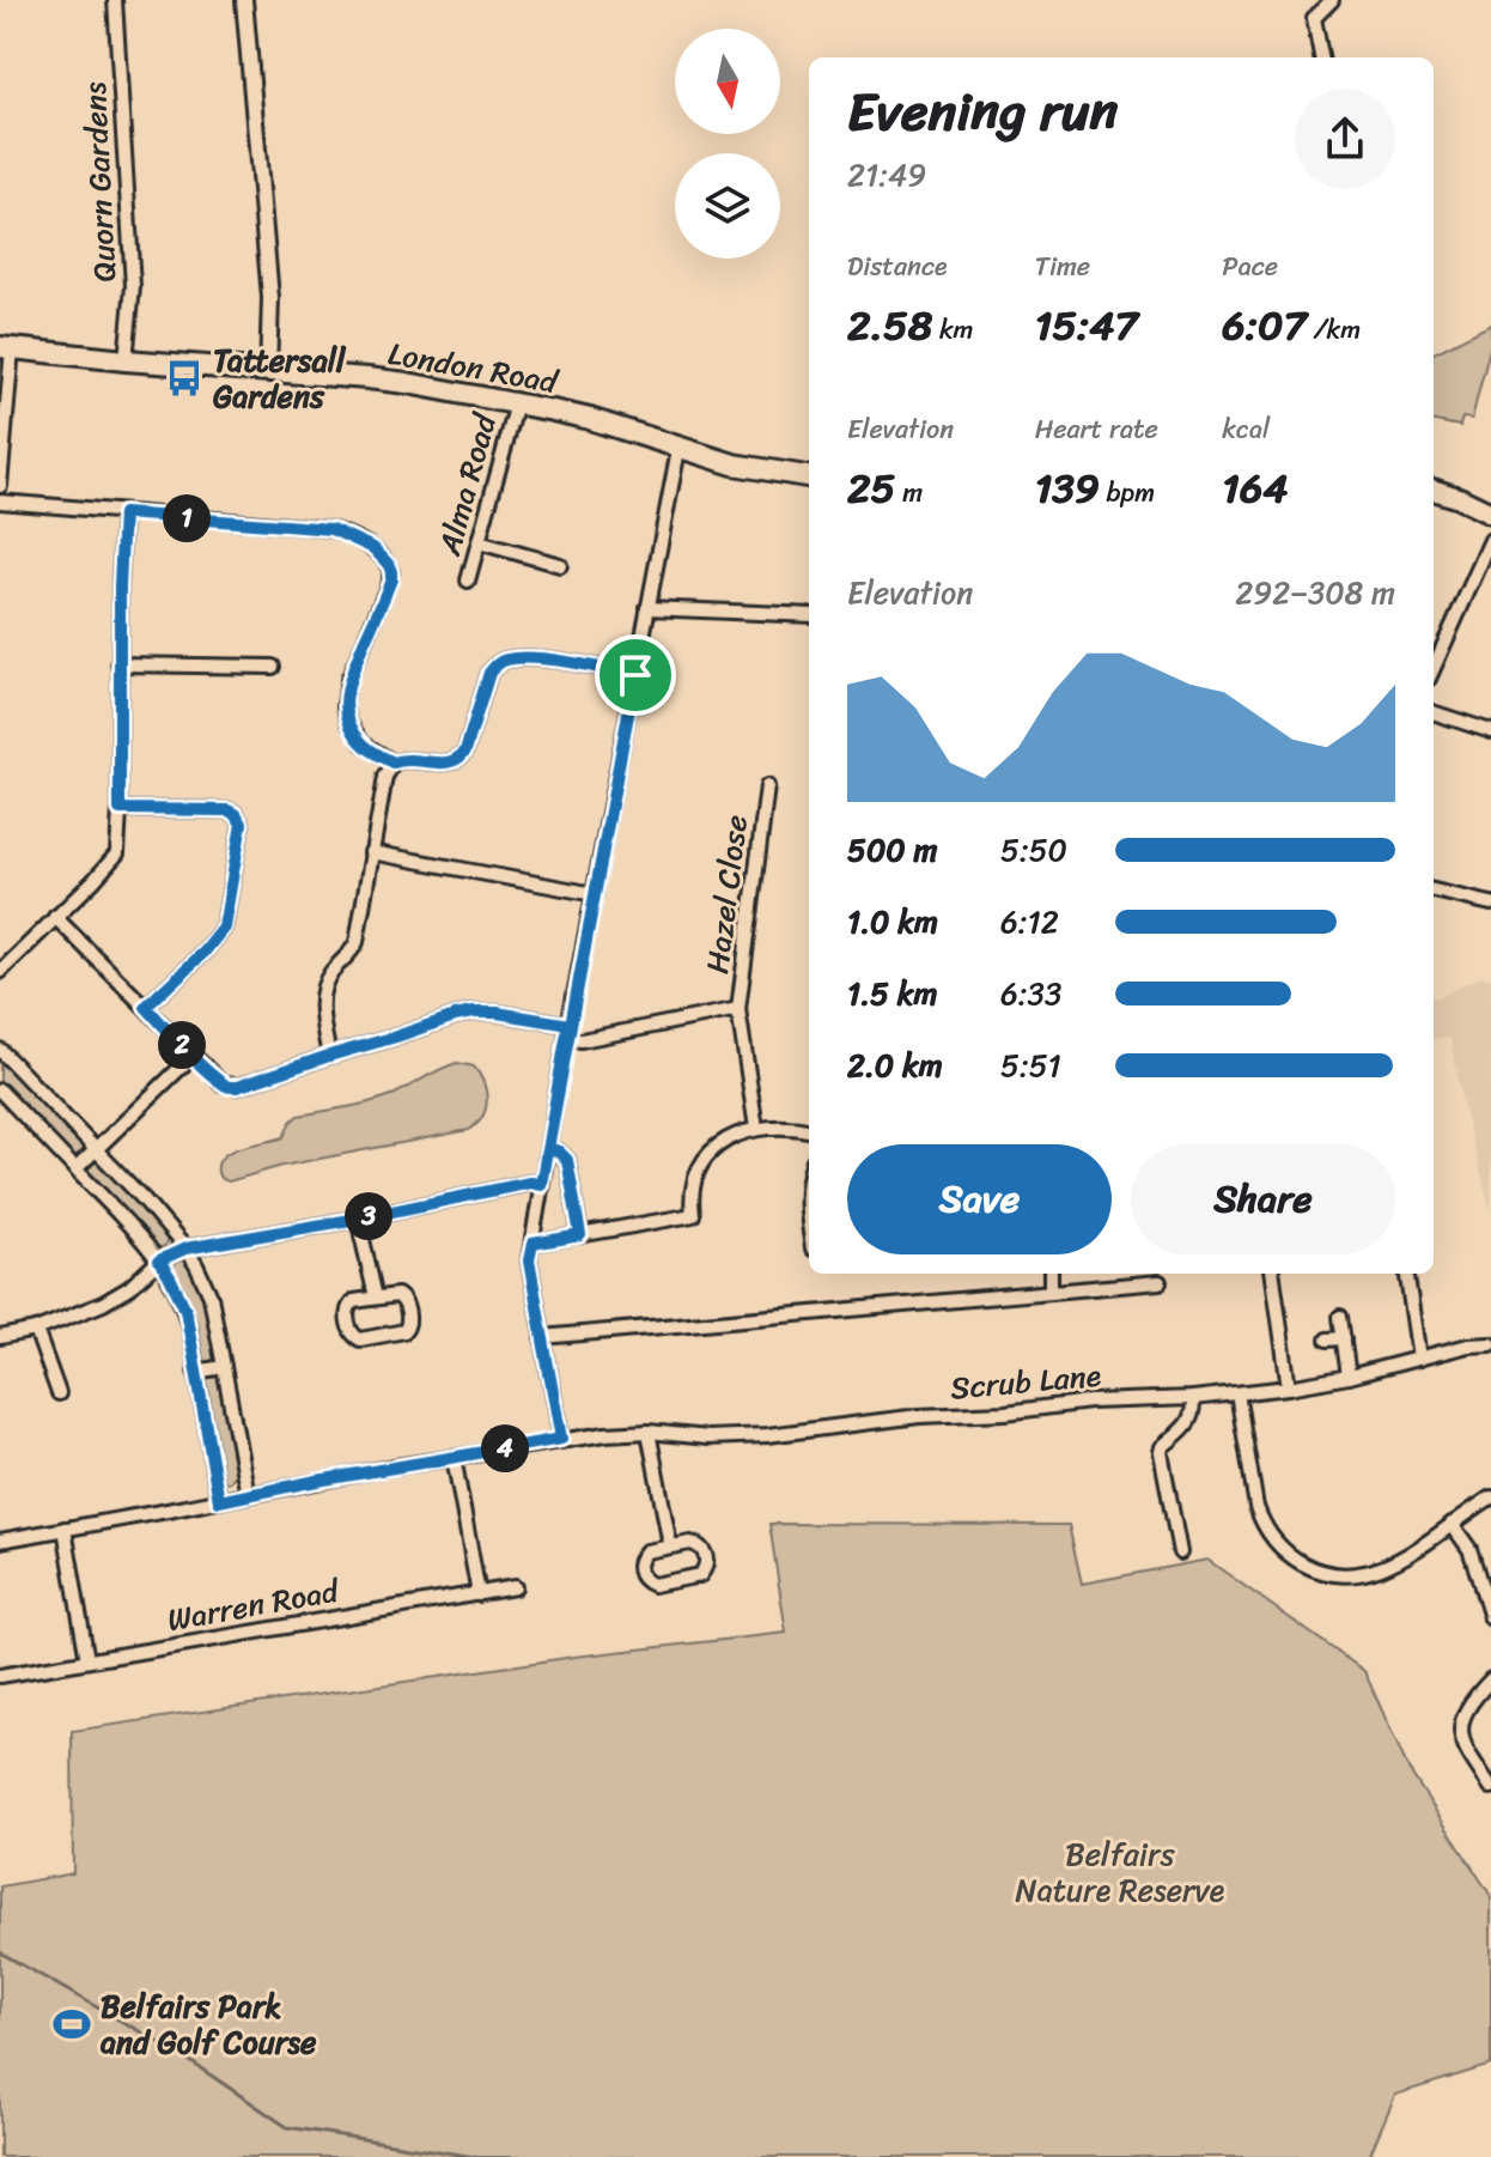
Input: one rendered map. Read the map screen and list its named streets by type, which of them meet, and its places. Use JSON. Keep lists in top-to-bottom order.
{
  "streets": {
    "main road": ["London Road"],
    "street": [
      "Quorn Gardens",
      "Alma Road",
      "Hazel Close",
      "Scrub Lane",
      "Warren Road"
    ]
  },
  "crossings": [
    ["Quorn Gardens", "London Road"],
    ["London Road", "Alma Road"]
  ],
  "parks": ["Belfairs Nature Reserve"],
  "places": {
    "bus stop": ["Tattersall Gardens"],
    "sports": ["Belfairs Park and Golf Course"]
  },
  "north": "bottom",
  "page": {
    "heading": ["Evening run", "21:49"],
    "stats": [
      ["Distance", "2.58 km"],
      ["Time", "15:47"],
      ["Pace", "6:07 /km"],
      ["Elevation", "25 m"],
      ["Heart rate", "139 bpm"],
      ["kcal", "164"]
    ],
    "pins": [
      "1",
      "2",
      "3",
      "4"
    ],
    "chart": ["Elevation", "292–308 m"],
    "list": [
      {
        "name": "500 m",
        "note": "5:50"
      },
      {
        "name": "1.0 km",
        "note": "6:12"
      },
      {
        "name": "1.5 km",
        "note": "6:33"
      },
      {
        "name": "2.0 km",
        "note": "5:51"
      }
    ],
    "buttons": ["Save", "Share"]
  }
}
